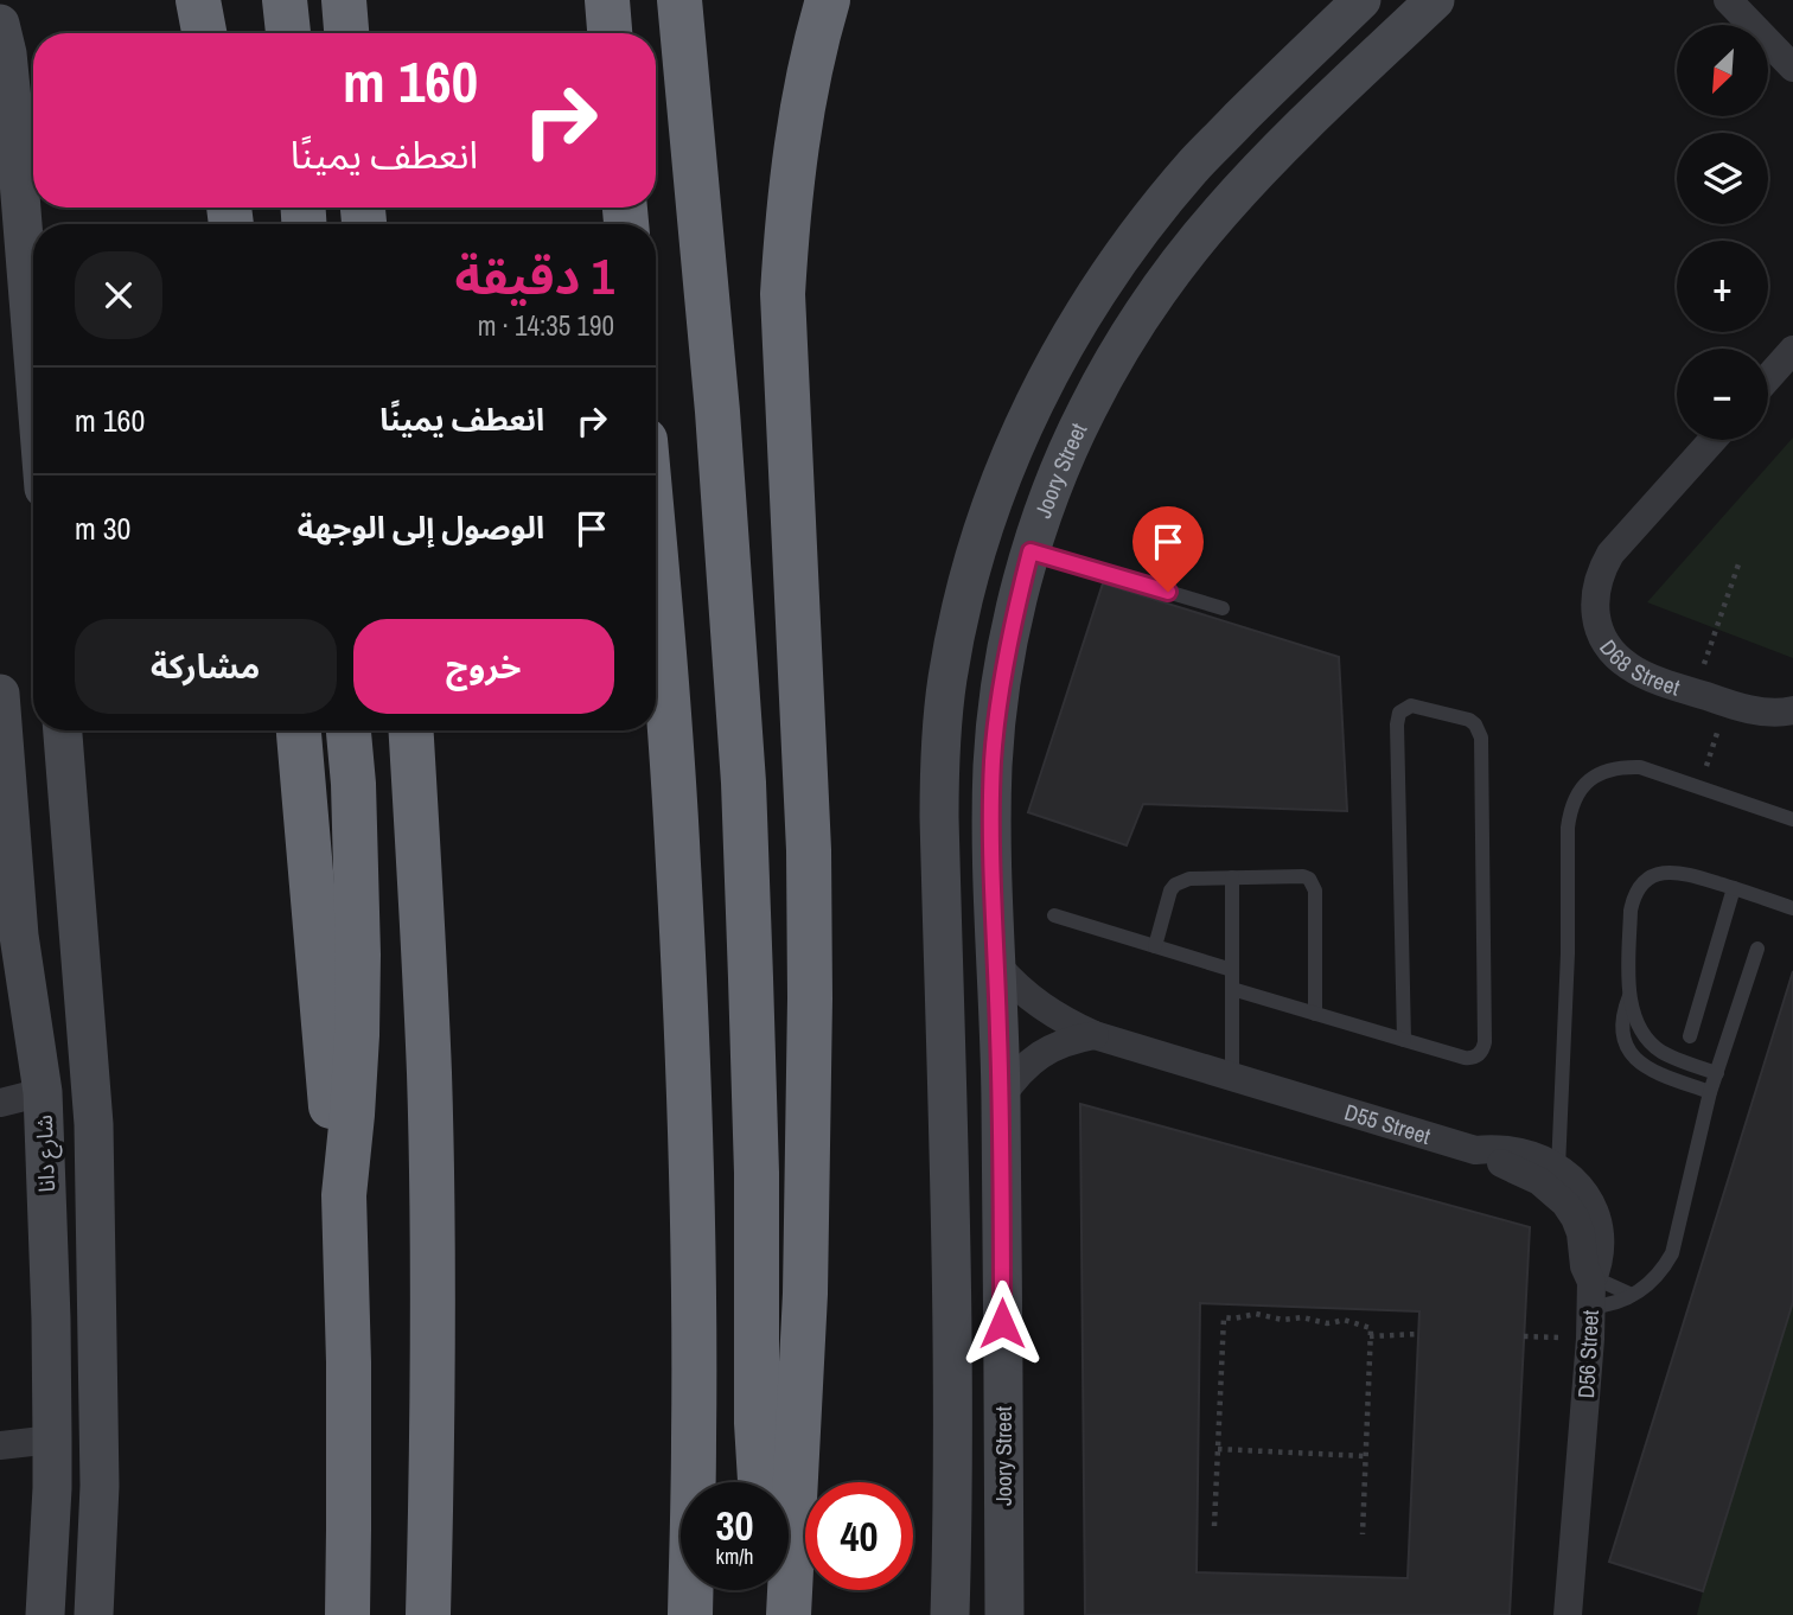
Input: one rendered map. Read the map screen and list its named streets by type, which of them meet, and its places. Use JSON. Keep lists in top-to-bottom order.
{
  "streets": {
    "street": [
      "Joory Street",
      "D68 Street",
      "D55 Street",
      "شارع دانا",
      "D56 Street"
    ]
  },
  "crossings": [
    ["Joory Street", "D55 Street"],
    ["D55 Street", "D56 Street"]
  ],
  "north": "bottom left",
  "page": {
    "map_buttons": ["+", "−"],
    "turn": ["160 m", "انعطف يمينًا"],
    "heading": ["1 دقيقة", "190 m · 14:35"],
    "list": [
      {
        "name": "انعطف يمينًا",
        "value": "160 m"
      },
      {
        "name": "الوصول إلى الوجهة",
        "value": "30 m"
      }
    ],
    "buttons": ["خروج", "مشاركة"],
    "speed": "30 km/h",
    "limit": "40"
  }
}
